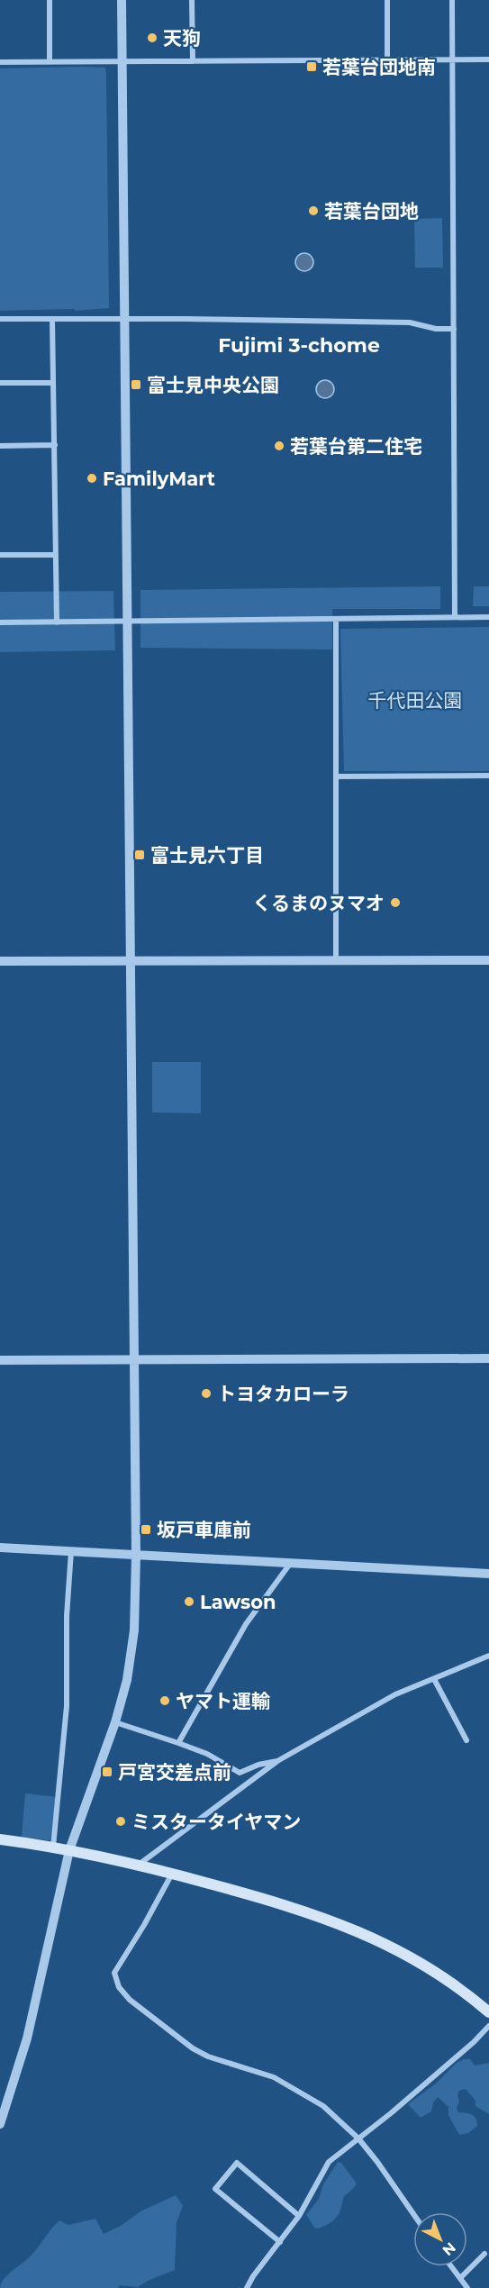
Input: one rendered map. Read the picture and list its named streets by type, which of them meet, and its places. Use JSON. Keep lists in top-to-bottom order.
{
  "districts": ["Fujimi 3-chome"],
  "parks": ["千代田公園"],
  "places": {
    "other": [
      "天狗",
      "若葉台団地",
      "若葉台第二住宅",
      "FamilyMart",
      "くるまのヌマオ",
      "トヨタカローラ",
      "Lawson",
      "ヤマト運輸",
      "ミスタータイヤマン"
    ],
    "transit": [
      "若葉台団地南",
      "富士見中央公園",
      "富士見六丁目",
      "坂戸車庫前",
      "戸宮交差点前"
    ]
  },
  "north": "bottom right"
}
